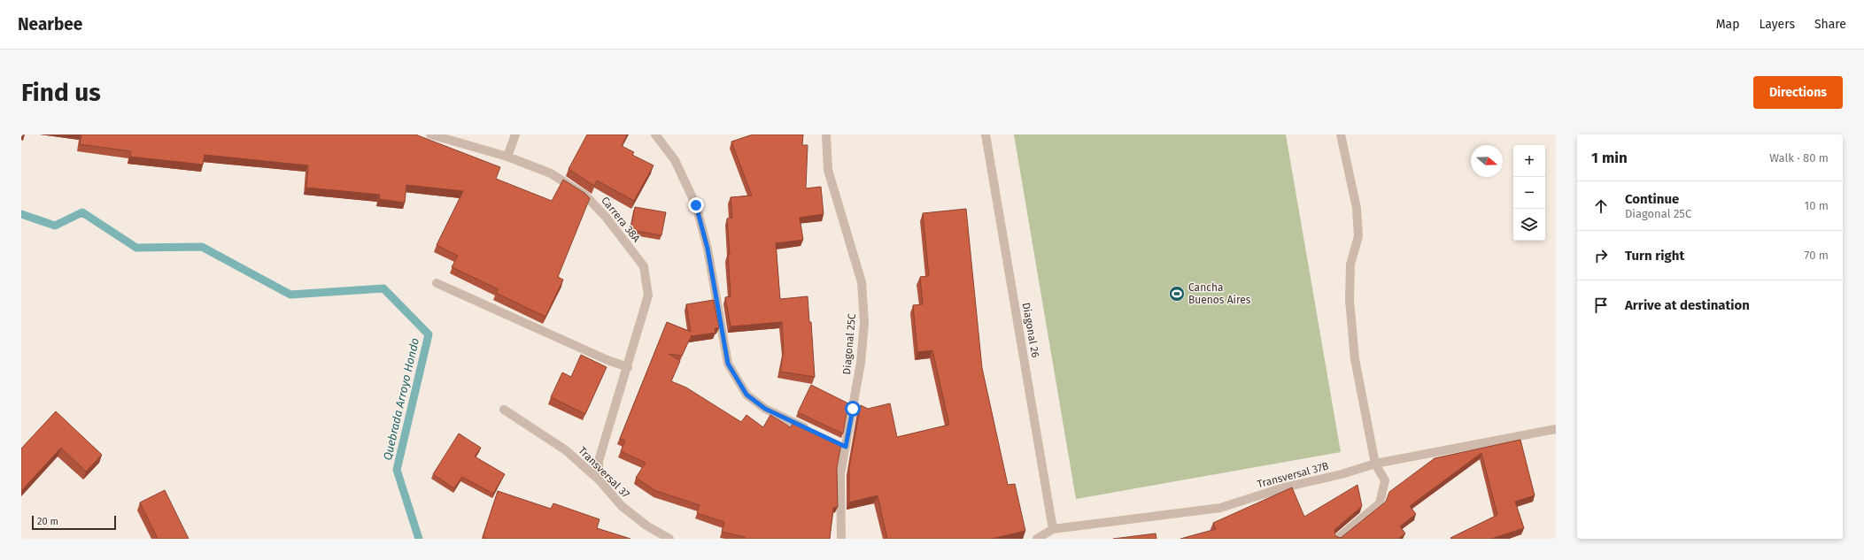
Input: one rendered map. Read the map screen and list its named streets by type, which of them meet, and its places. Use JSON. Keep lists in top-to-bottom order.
{
  "streets": {
    "street": [
      "Carrera 38A",
      "Diagonal 26",
      "Diagonal 25C",
      "Transversal 37",
      "Transversal 37B"
    ]
  },
  "crossings": [
    ["Diagonal 26", "Transversal 37B"]
  ],
  "water": ["Quebrada Arroyo Hondo"],
  "places": {
    "sports": ["Cancha Buenos Aires"]
  },
  "scale_bar": "20 m",
  "north": "right",
  "page": {
    "header": "Nearbee",
    "nav": ["Map", "Layers", "Share"],
    "buttons": "Directions",
    "title": "Find us",
    "heading": ["1 min", "Walk · 80 m"],
    "map_buttons": ["+", "−"],
    "list": [
      ["Continue", "Diagonal 25C", "10 m"],
      ["Turn right", "70 m"],
      "Arrive at destination"
    ],
    "scale": "20 m"
  }
}
